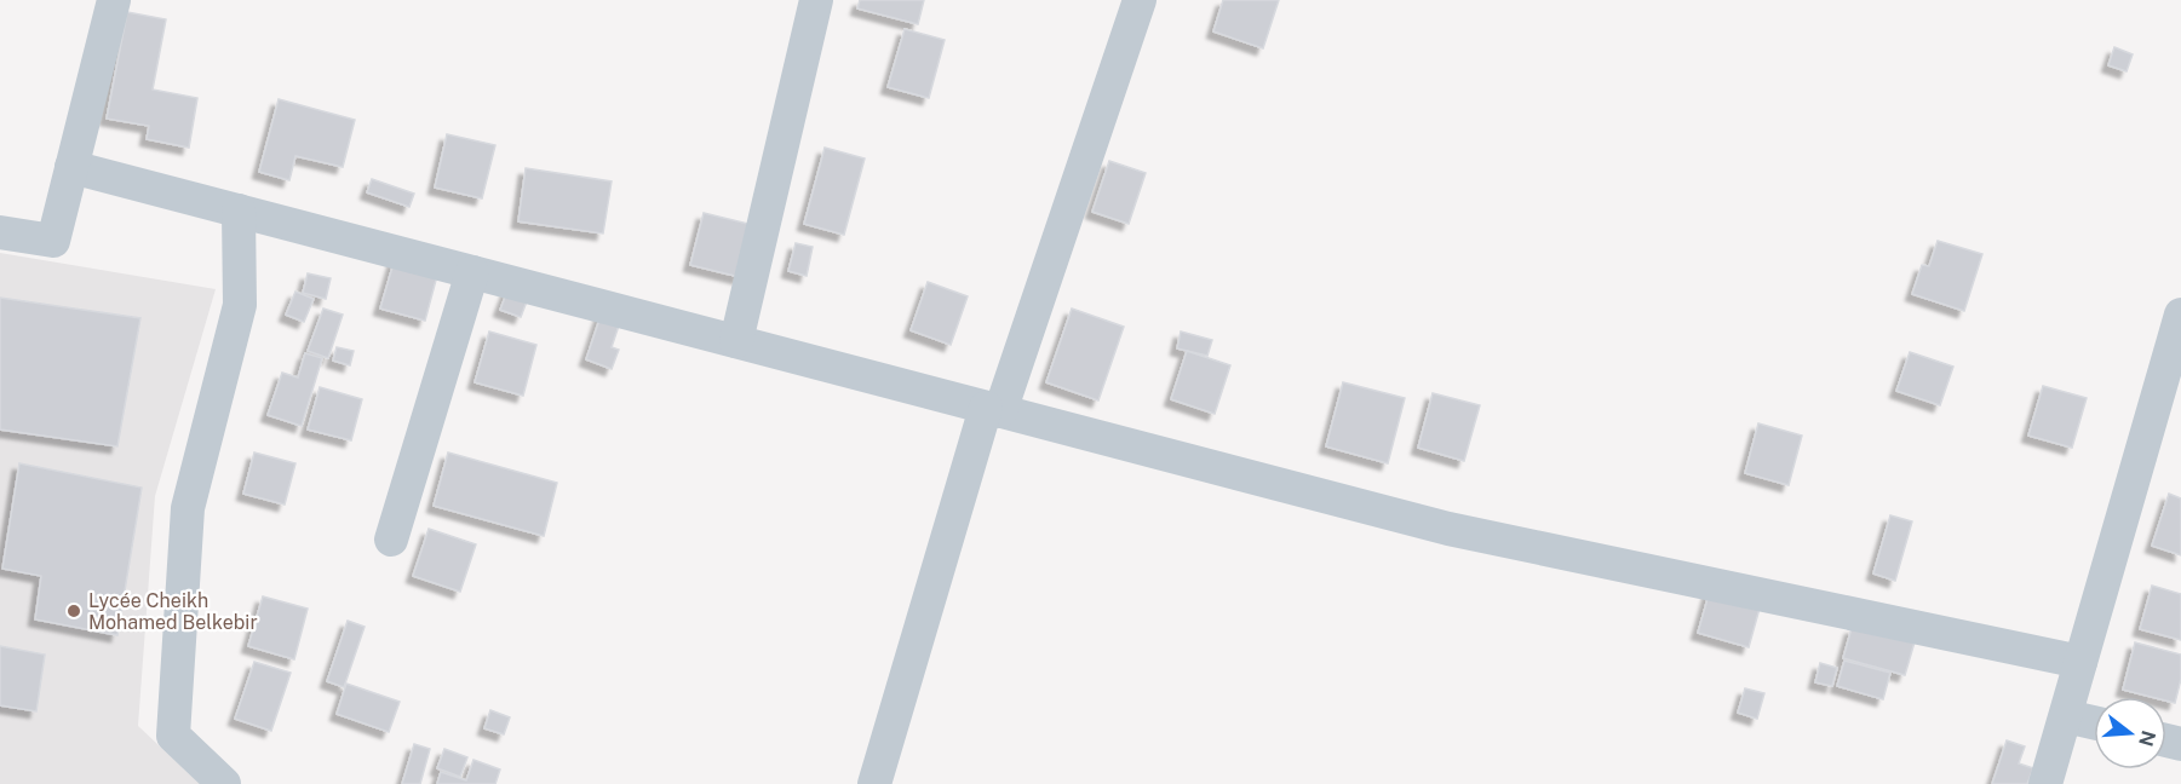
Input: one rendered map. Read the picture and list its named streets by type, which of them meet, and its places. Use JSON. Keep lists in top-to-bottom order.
{
  "places": ["Lycée Cheikh Mohamed Belkebir"],
  "north": "right"
}
